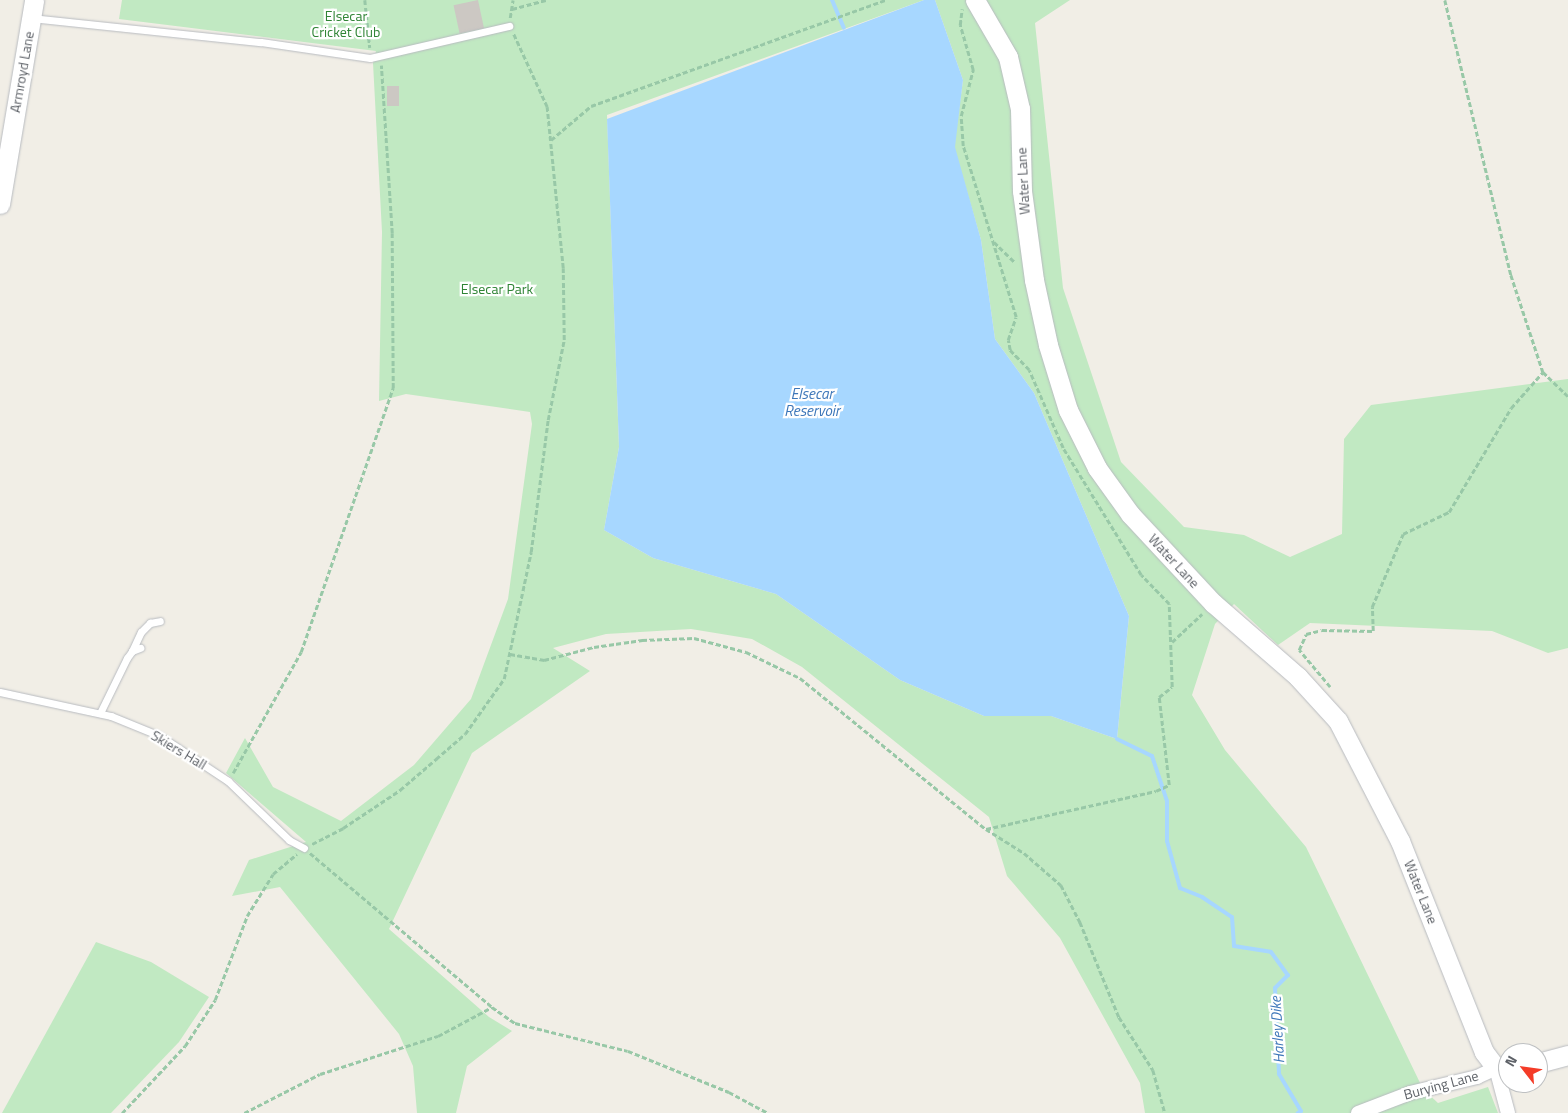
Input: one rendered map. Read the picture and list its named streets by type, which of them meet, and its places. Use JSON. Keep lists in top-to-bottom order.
{
  "streets": {
    "street": ["Armroyd Lane", "Water Lane", "Burying Lane"],
    "lane": ["Skiers Hall"]
  },
  "water": ["Elsecar Reservoir", "Harley Dike"],
  "parks": ["Elsecar Cricket Club", "Elsecar Park"],
  "north": "top left"
}
